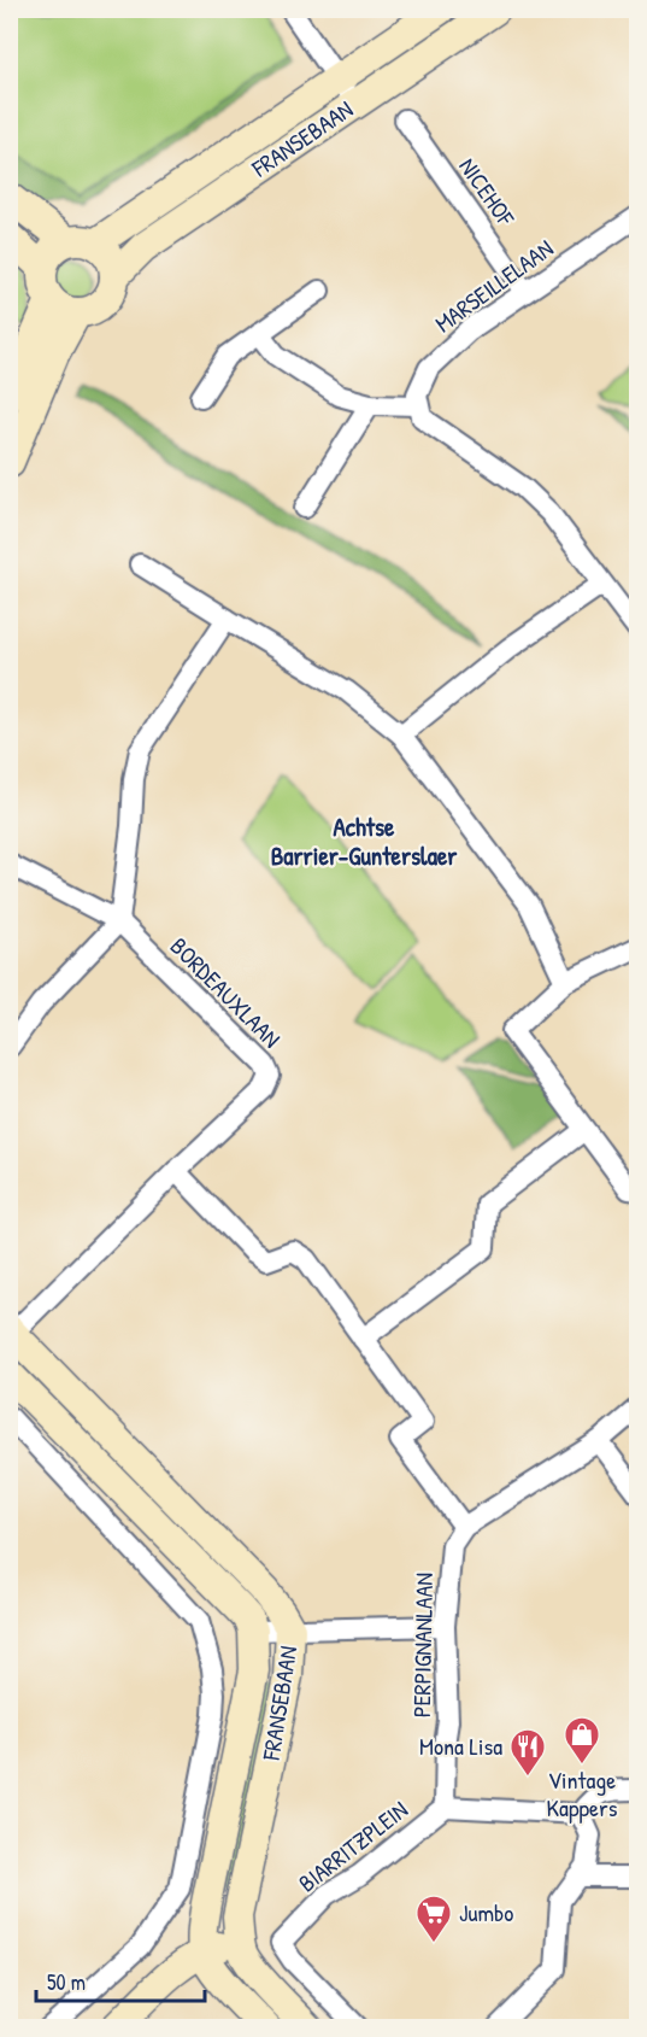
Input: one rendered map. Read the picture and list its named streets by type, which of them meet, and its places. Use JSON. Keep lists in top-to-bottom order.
{
  "streets": {
    "street": [
      "FRANSEBAAN",
      "NICEHOF",
      "MARSEILLELAAN",
      "BORDEAUXLAAN",
      "PERPIGNANLAAN",
      "BIARRITZPLEIN"
    ]
  },
  "crossings": [
    ["FRANSEBAAN", "BORDEAUXLAAN"],
    ["NICEHOF", "MARSEILLELAAN"],
    ["PERPIGNANLAAN", "BIARRITZPLEIN"]
  ],
  "districts": ["Achtse Barrier-Gunterslaer"],
  "places": {
    "shop": ["Vintage Kappers"],
    "restaurant": ["Mona Lisa"],
    "supermarket": ["Jumbo"]
  },
  "scale_bar": "50 m"
}
